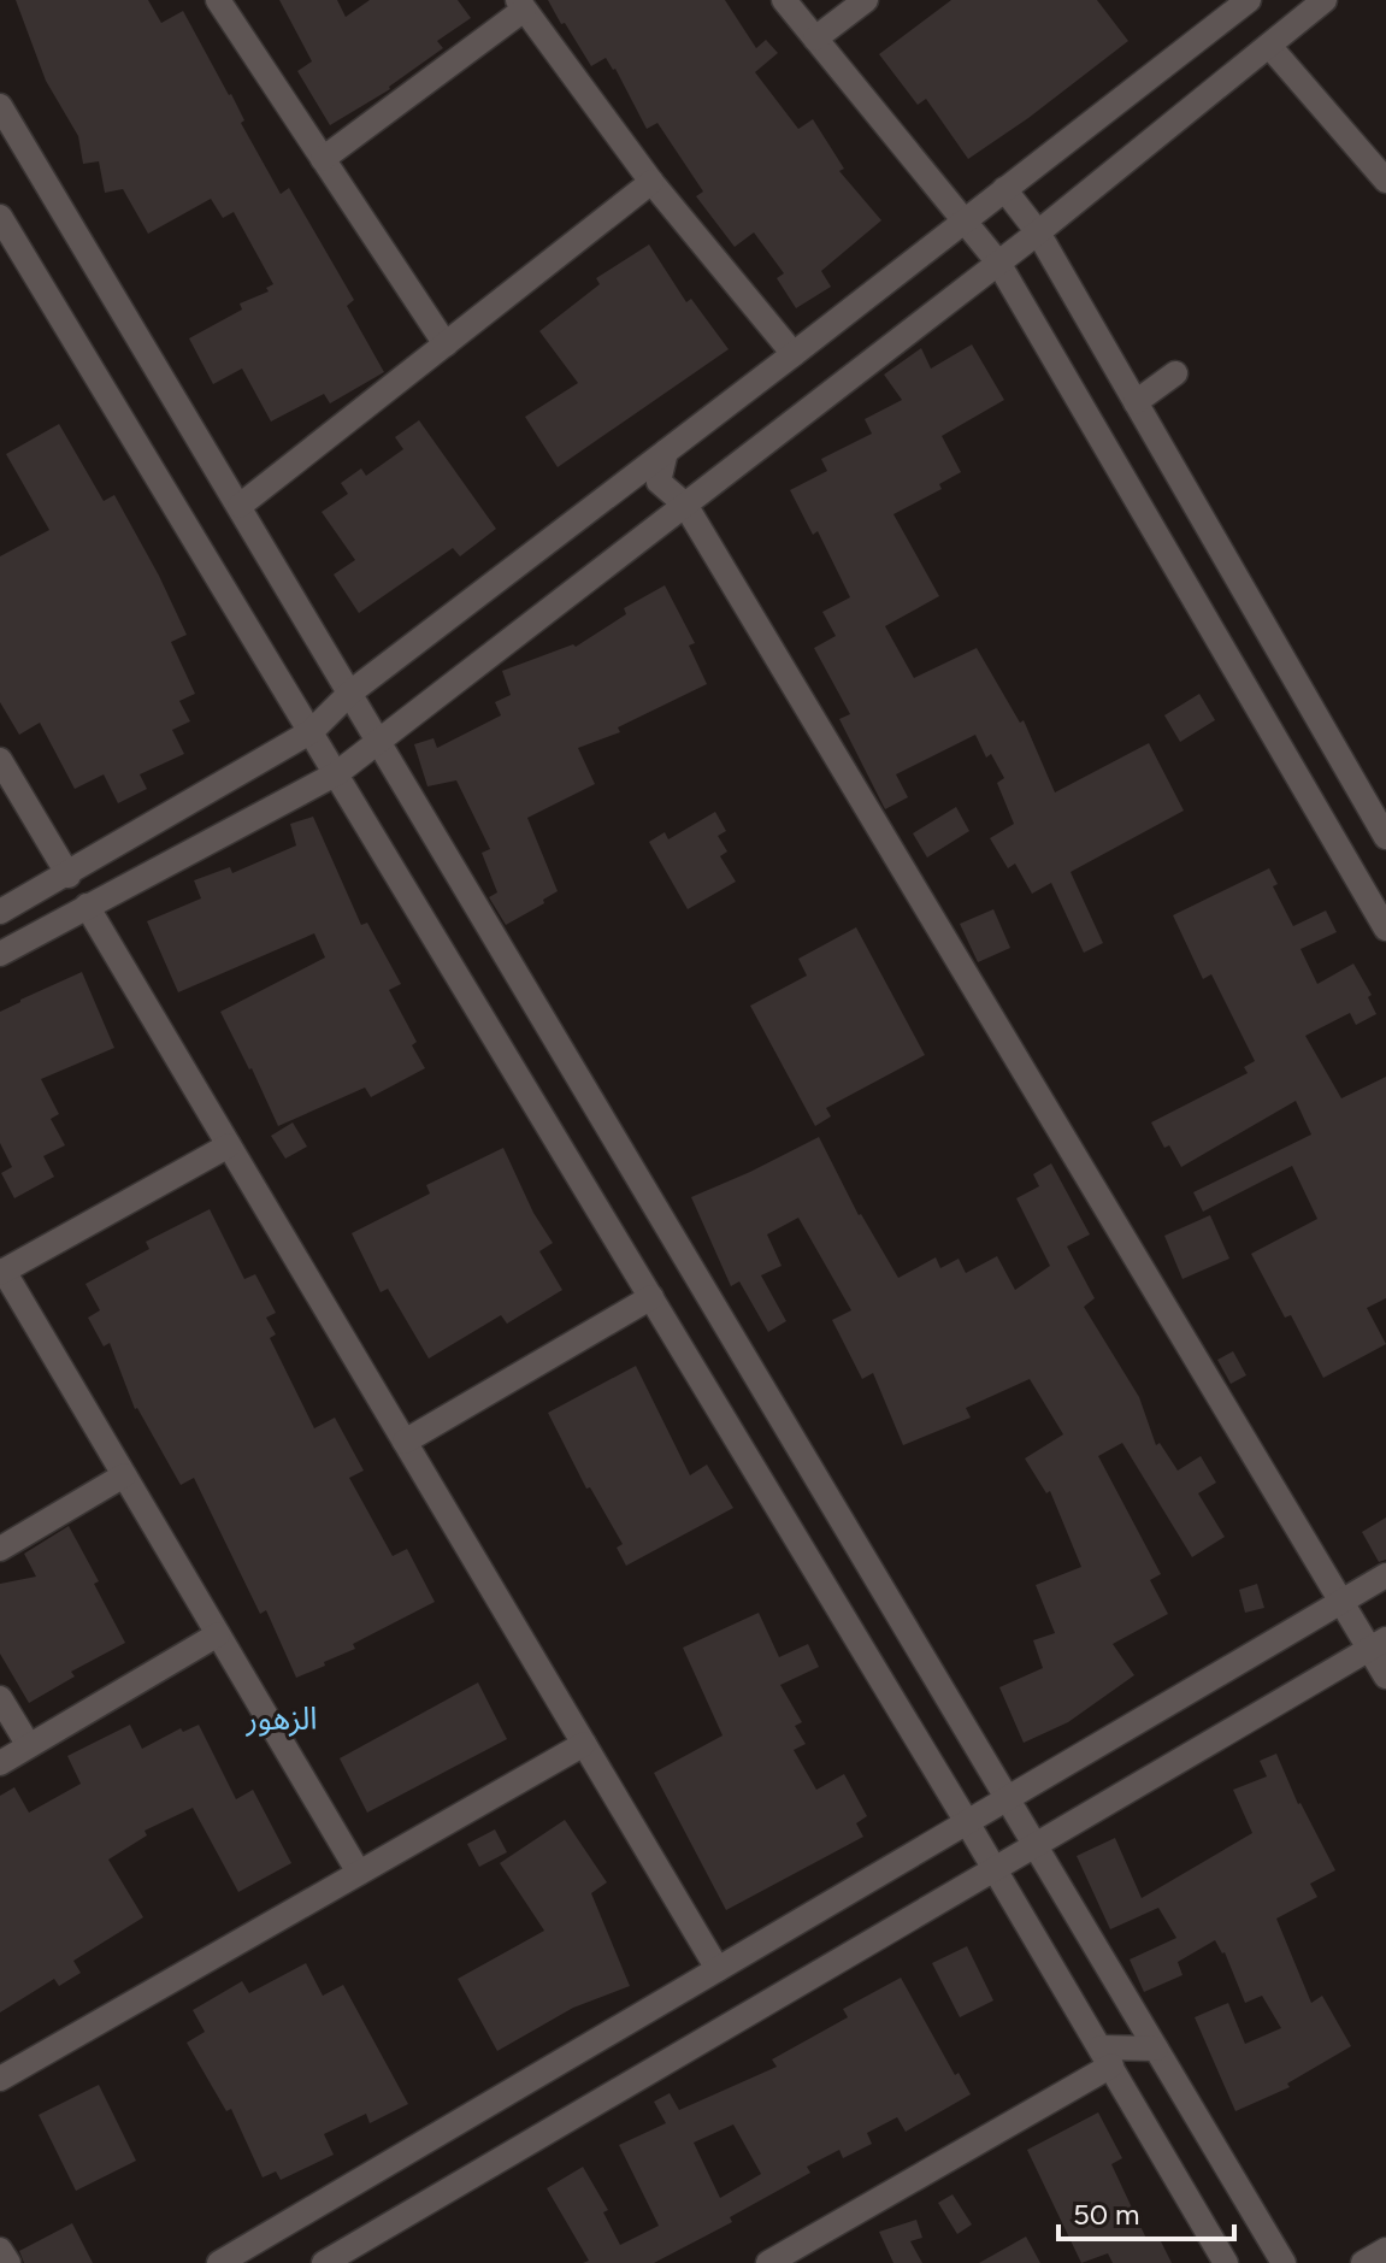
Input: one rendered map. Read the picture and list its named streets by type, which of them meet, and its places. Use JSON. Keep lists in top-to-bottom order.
{
  "districts": ["الزهور"],
  "scale_bar": "50 m"
}
